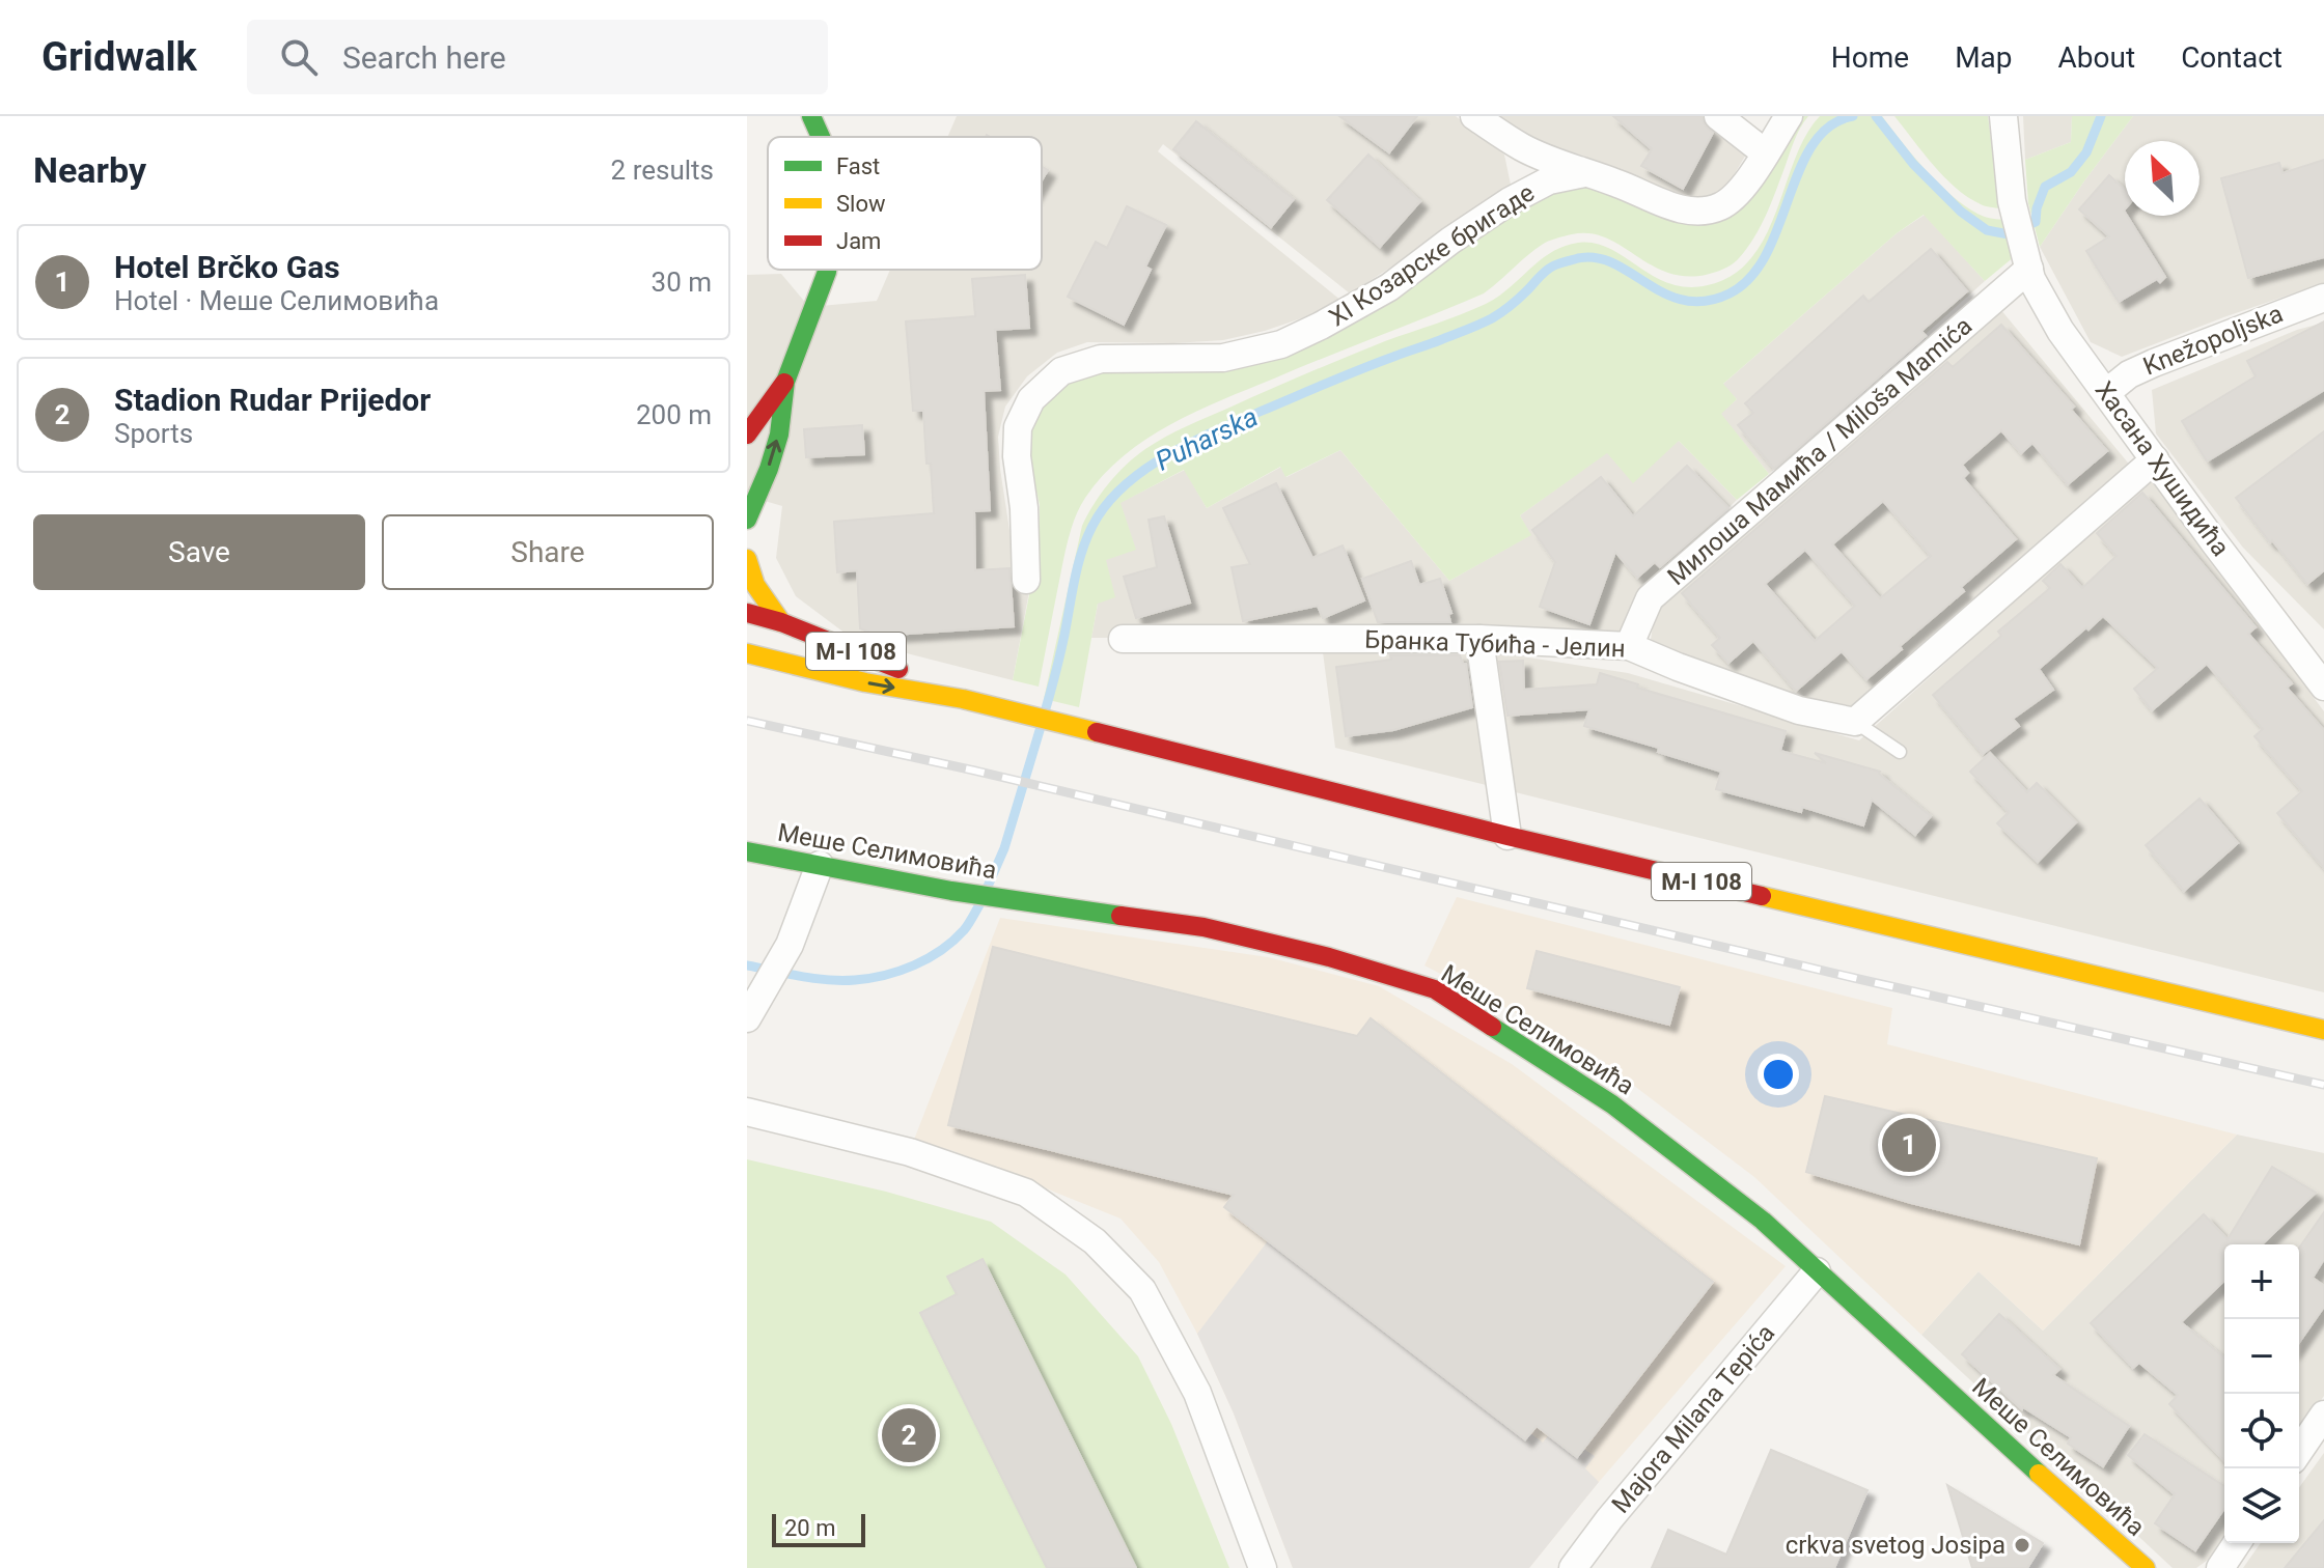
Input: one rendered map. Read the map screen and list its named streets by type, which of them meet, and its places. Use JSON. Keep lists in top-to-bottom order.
{
  "streets": {
    "street": [
      "XI Козарске бригаде",
      "Knežopoljska",
      "Милоша Мамића / Miloša Mamića",
      "Хасана Хушидића",
      "Бранка Тубића - Јелин",
      "M-I 108",
      "Меше Селимовића",
      "Majora Milana Tepića"
    ]
  },
  "crossings": [
    ["Knežopoljska", "Хасана Хушидића"],
    ["Милоша Мамића / Miloša Mamića", "Хасана Хушидића"],
    ["Милоша Мамића / Miloša Mamića", "Бранка Тубића - Јелин"],
    ["Меше Селимовића", "Majora Milana Tepića"]
  ],
  "water": ["Puharska"],
  "places": ["crkva svetog Josipa"],
  "legend": ["Fast", "Slow", "Jam"],
  "scale_bar": "20 m",
  "north": "top left",
  "page": {
    "header": "Gridwalk",
    "search": "Search here",
    "nav": [
      "Home",
      "Map",
      "About",
      "Contact"
    ],
    "heading": ["Nearby", "2 results"],
    "list": [
      {
        "mark": "1",
        "name": "Hotel Brčko Gas",
        "note": "Hotel · Меше Селимовића",
        "value": "30 m"
      },
      {
        "mark": "2",
        "name": "Stadion Rudar Prijedor",
        "note": "Sports",
        "value": "200 m"
      }
    ],
    "buttons": ["Save", "Share"],
    "pins": ["1", "2"],
    "map_buttons": ["+", "−"],
    "scale": "20 m"
  }
}
